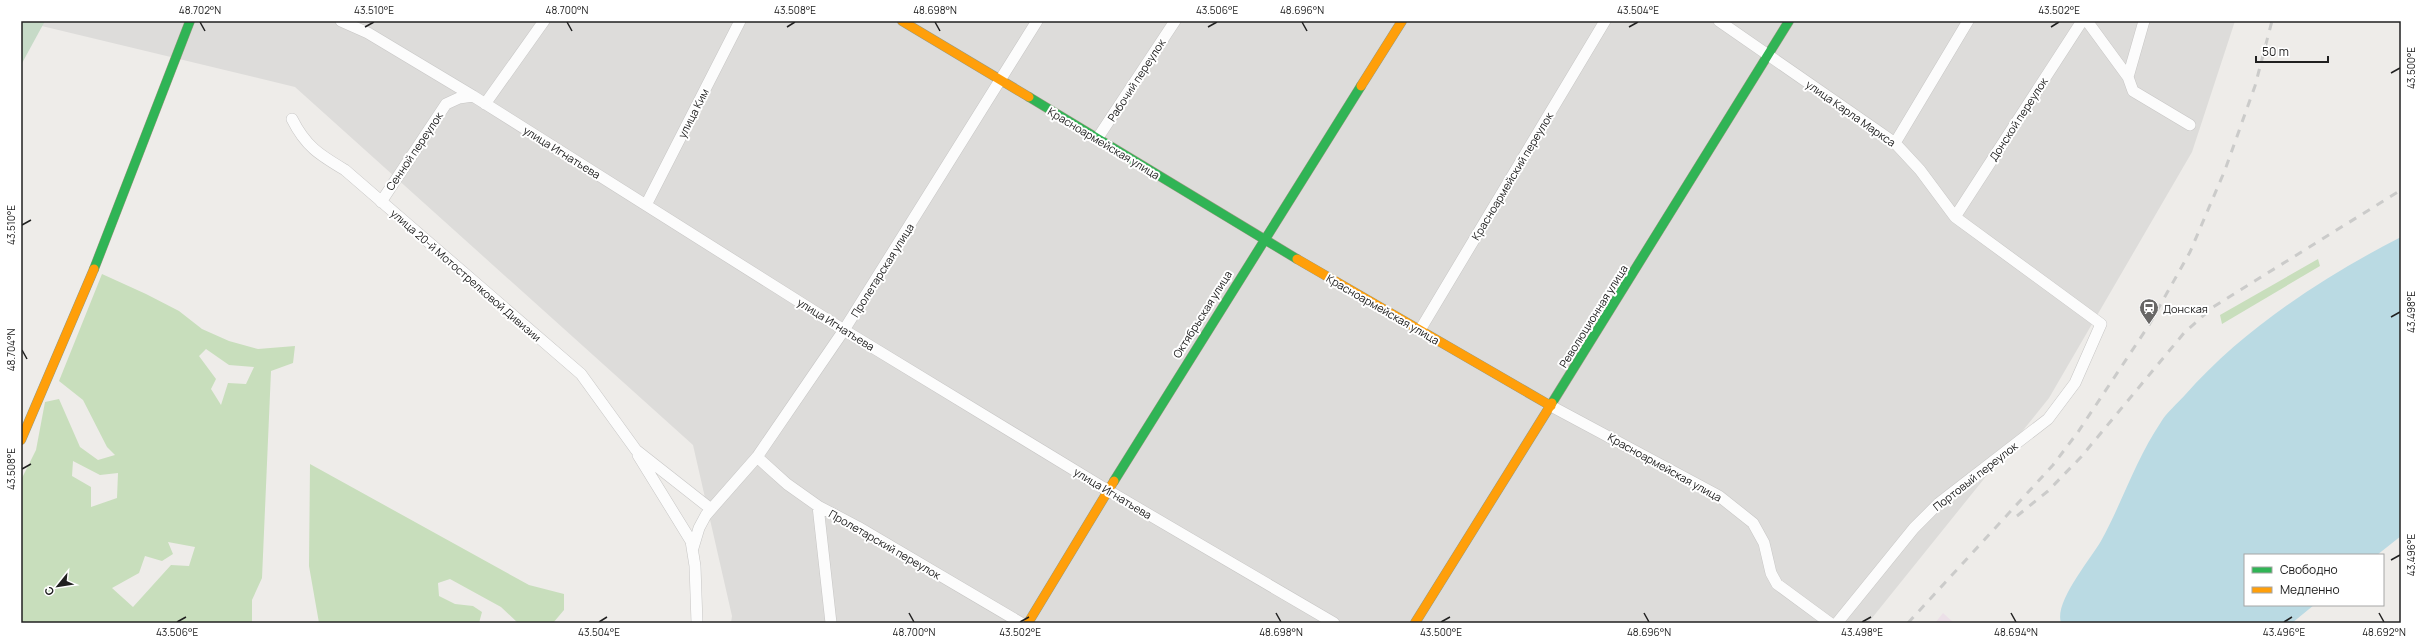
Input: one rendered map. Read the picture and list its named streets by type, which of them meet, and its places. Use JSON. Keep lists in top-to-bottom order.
{
  "streets": {
    "street": [
      "Рабочий переулок",
      "улица Ким",
      "улица Карла Маркса",
      "Донской переулок",
      "Красноармейская улица",
      "Сенной переулок",
      "улица Игнатьева",
      "Красноармейский переулок",
      "Пролетарская улица",
      "улица 20-й Мотострелковой Дивизии",
      "Октябрьская улица",
      "Революционная улица",
      "Портовый переулок",
      "Пролетарский переулок"
    ]
  },
  "crossings": [
    ["Рабочий переулок", "Красноармейская улица"],
    ["улица Ким", "улица Игнатьева"],
    ["улица Карла Маркса", "Донской переулок"],
    ["улица Карла Маркса", "Революционная улица"],
    ["улица Карла Маркса", "Портовый переулок"],
    ["Красноармейская улица", "Красноармейский переулок"],
    ["Красноармейская улица", "Пролетарская улица"],
    ["Красноармейская улица", "Октябрьская улица"],
    ["Красноармейская улица", "Революционная улица"],
    ["Сенной переулок", "улица Игнатьева"],
    ["Сенной переулок", "улица 20-й Мотострелковой Дивизии"],
    ["улица Игнатьева", "Пролетарская улица"],
    ["улица Игнатьева", "Октябрьская улица"],
    ["Пролетарская улица", "улица 20-й Мотострелковой Дивизии"],
    ["Пролетарская улица", "Пролетарский переулок"]
  ],
  "places": {
    "station": ["Донская"]
  },
  "legend": ["Свободно", "Медленно"],
  "scale_bar": "50 m",
  "north": "bottom left",
  "coordinates": [
    "48.702°N",
    "43.510°E",
    "48.700°N",
    "43.508°E",
    "48.698°N",
    "43.506°E",
    "48.696°N",
    "43.504°E",
    "43.502°E",
    "43.500°E",
    "43.498°E",
    "48.704°N",
    "43.496°E",
    "48.694°N",
    "48.692°N"
  ]
}
